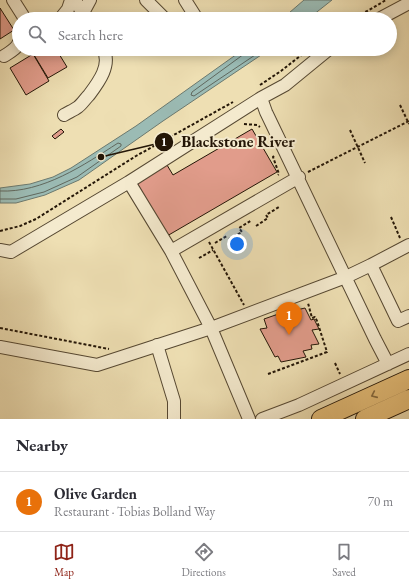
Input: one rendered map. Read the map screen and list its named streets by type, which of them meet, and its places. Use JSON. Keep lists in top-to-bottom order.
{
  "places": ["Blackstone River"],
  "page": {
    "search": "Search here",
    "pins": "1",
    "heading": "Nearby",
    "list": [
      {
        "mark": "1",
        "name": "Olive Garden",
        "note": "Restaurant · Tobias Bolland Way",
        "value": "70 m"
      }
    ],
    "nav": ["Map", "Directions", "Saved"]
  }
}
